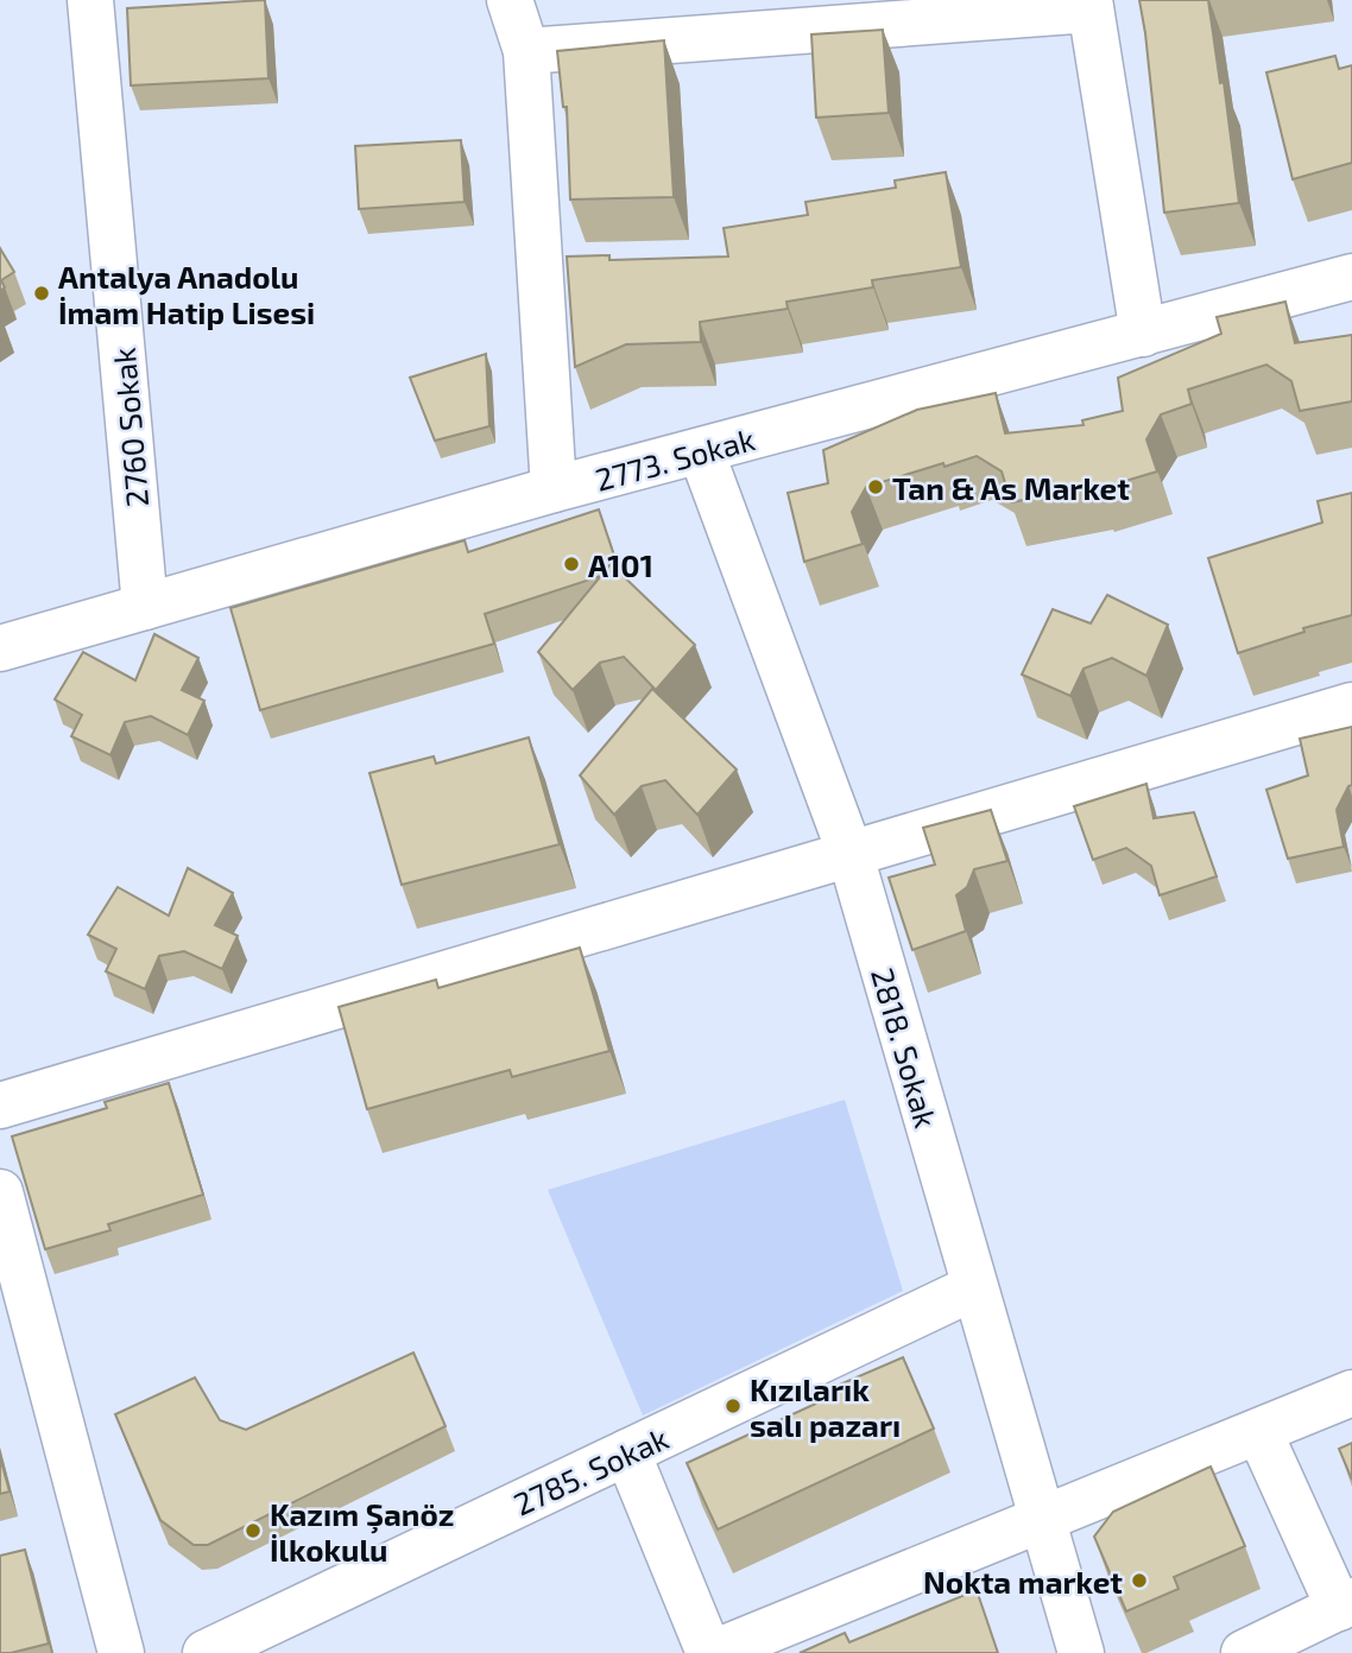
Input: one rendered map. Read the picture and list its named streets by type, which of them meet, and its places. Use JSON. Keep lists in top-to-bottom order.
{
  "streets": {
    "street": [
      "2760 Sokak",
      "2773. Sokak",
      "2818. Sokak",
      "2785. Sokak"
    ]
  },
  "crossings": [
    ["2760 Sokak", "2773. Sokak"],
    ["2773. Sokak", "2818. Sokak"],
    ["2818. Sokak", "2785. Sokak"]
  ],
  "places": [
    "Antalya Anadolu İmam Hatip Lisesi",
    "Tan & As Market",
    "A101",
    "Kızılarık salı pazarı",
    "Kazım Şanöz İlkokulu",
    "Nokta market"
  ]
}
